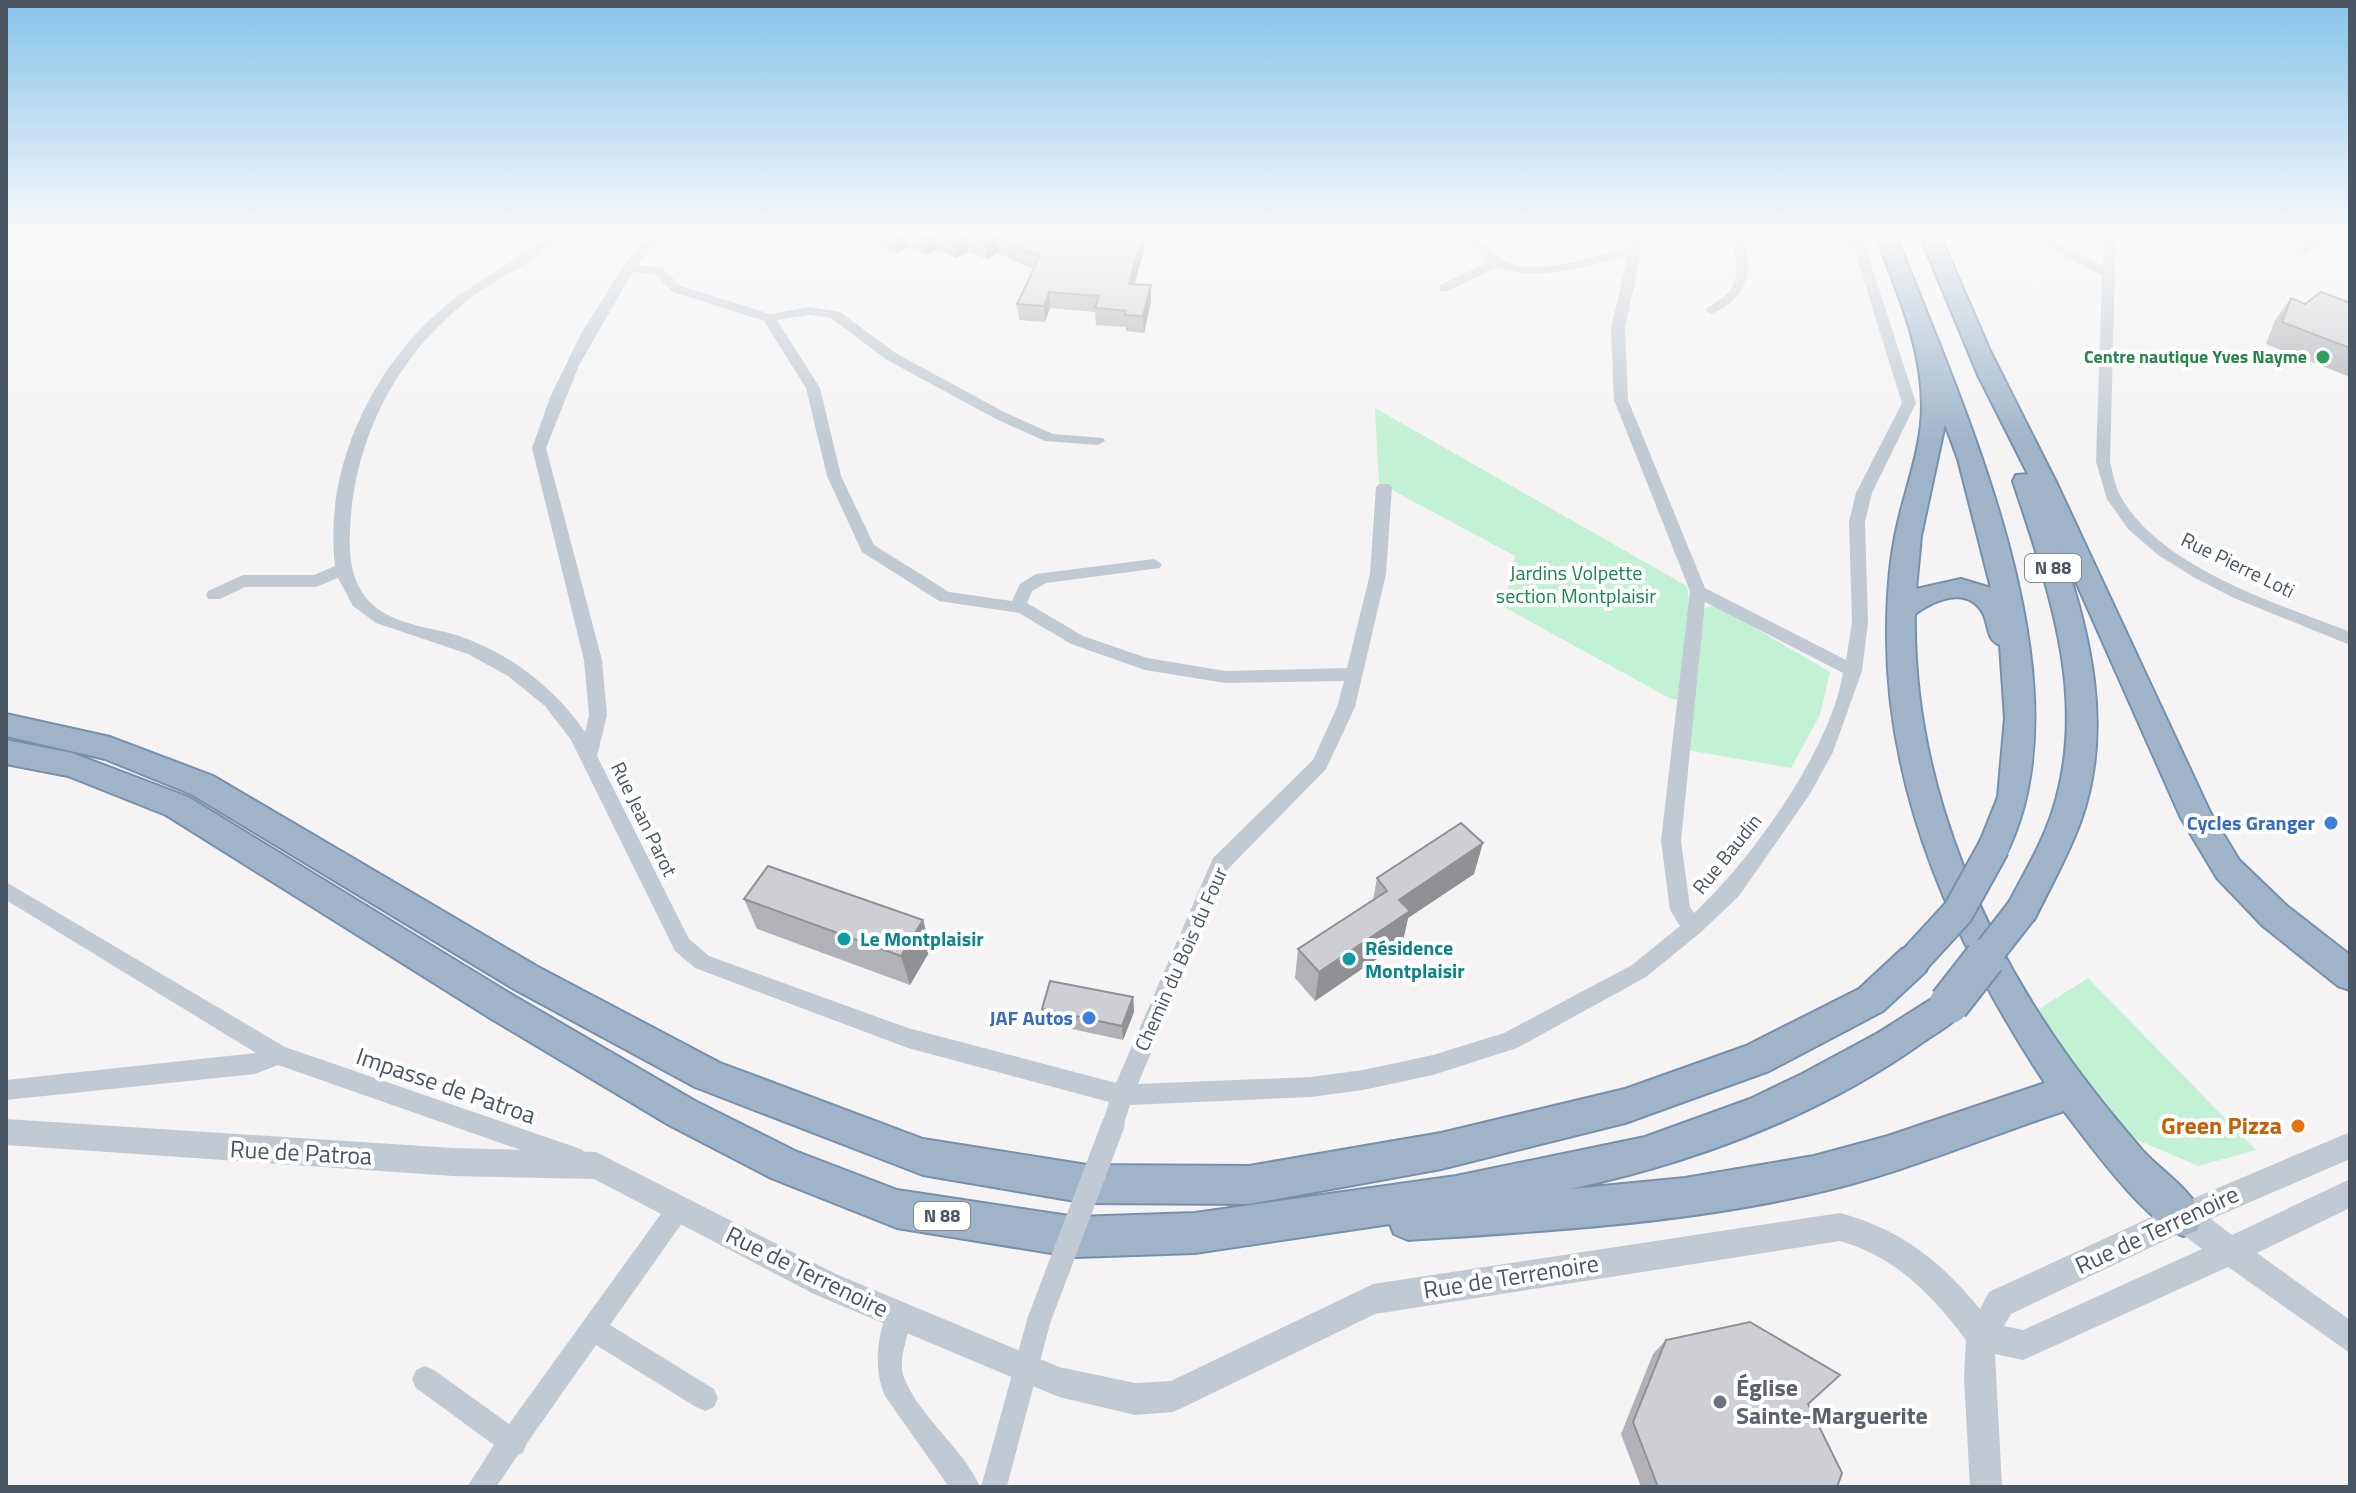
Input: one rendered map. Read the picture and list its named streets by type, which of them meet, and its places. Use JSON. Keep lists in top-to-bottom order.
{
  "streets": {
    "highway": ["N 88"],
    "street": [
      "Rue Pierre Loti",
      "Rue Jean Parot",
      "Rue Baudin",
      "Chemin du Bois du Four",
      "Impasse de Patroa",
      "Rue de Patroa",
      "Rue de Terrenoire"
    ]
  },
  "crossings": [
    ["Rue Jean Parot", "Rue Baudin"],
    ["Rue Jean Parot", "Chemin du Bois du Four"],
    ["Rue Baudin", "Chemin du Bois du Four"],
    ["Impasse de Patroa", "Rue de Patroa"],
    ["Impasse de Patroa", "Rue de Terrenoire"],
    ["Rue de Patroa", "Rue de Terrenoire"]
  ],
  "parks": ["Jardins Volpette section Montplaisir"],
  "places": [
    "Centre nautique Yves Nayme",
    "Cycles Granger",
    "Le Montplaisir",
    "Résidence Montplaisir",
    "JAF Autos",
    "Green Pizza",
    "Église Sainte-Marguerite"
  ]
}
